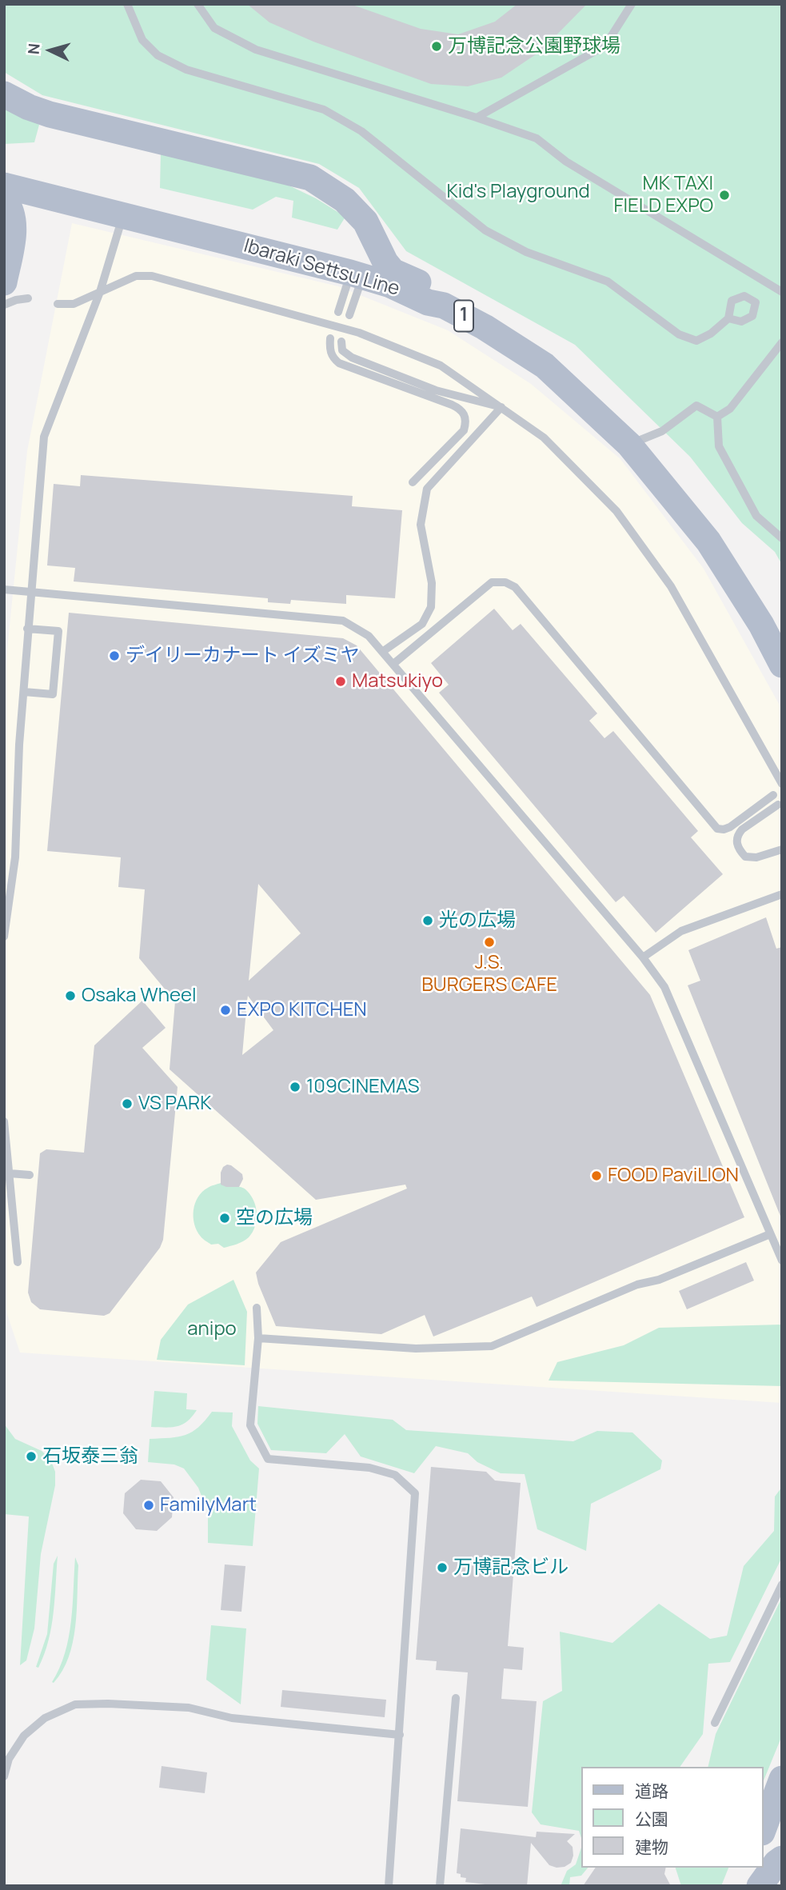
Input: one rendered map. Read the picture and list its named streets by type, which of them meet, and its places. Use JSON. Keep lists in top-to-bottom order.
{
  "streets": {
    "main road": ["Ibaraki Settsu Line", "1"]
  },
  "parks": ["Kid's Playground", "anipo"],
  "places": [
    "万博記念公園野球場",
    "MK TAXI FIELD EXPO",
    "デイリーカナート イズミヤ",
    "Matsukiyo",
    "光の広場",
    "J.S. BURGERS CAFE",
    "Osaka Wheel",
    "EXPO KITCHEN",
    "109CINEMAS",
    "VS PARK",
    "FOOD PaviLION",
    "空の広場",
    "石坂泰三翁",
    "FamilyMart",
    "万博記念ビル"
  ],
  "legend": ["道路", "公園", "建物"],
  "north": "left"
}
